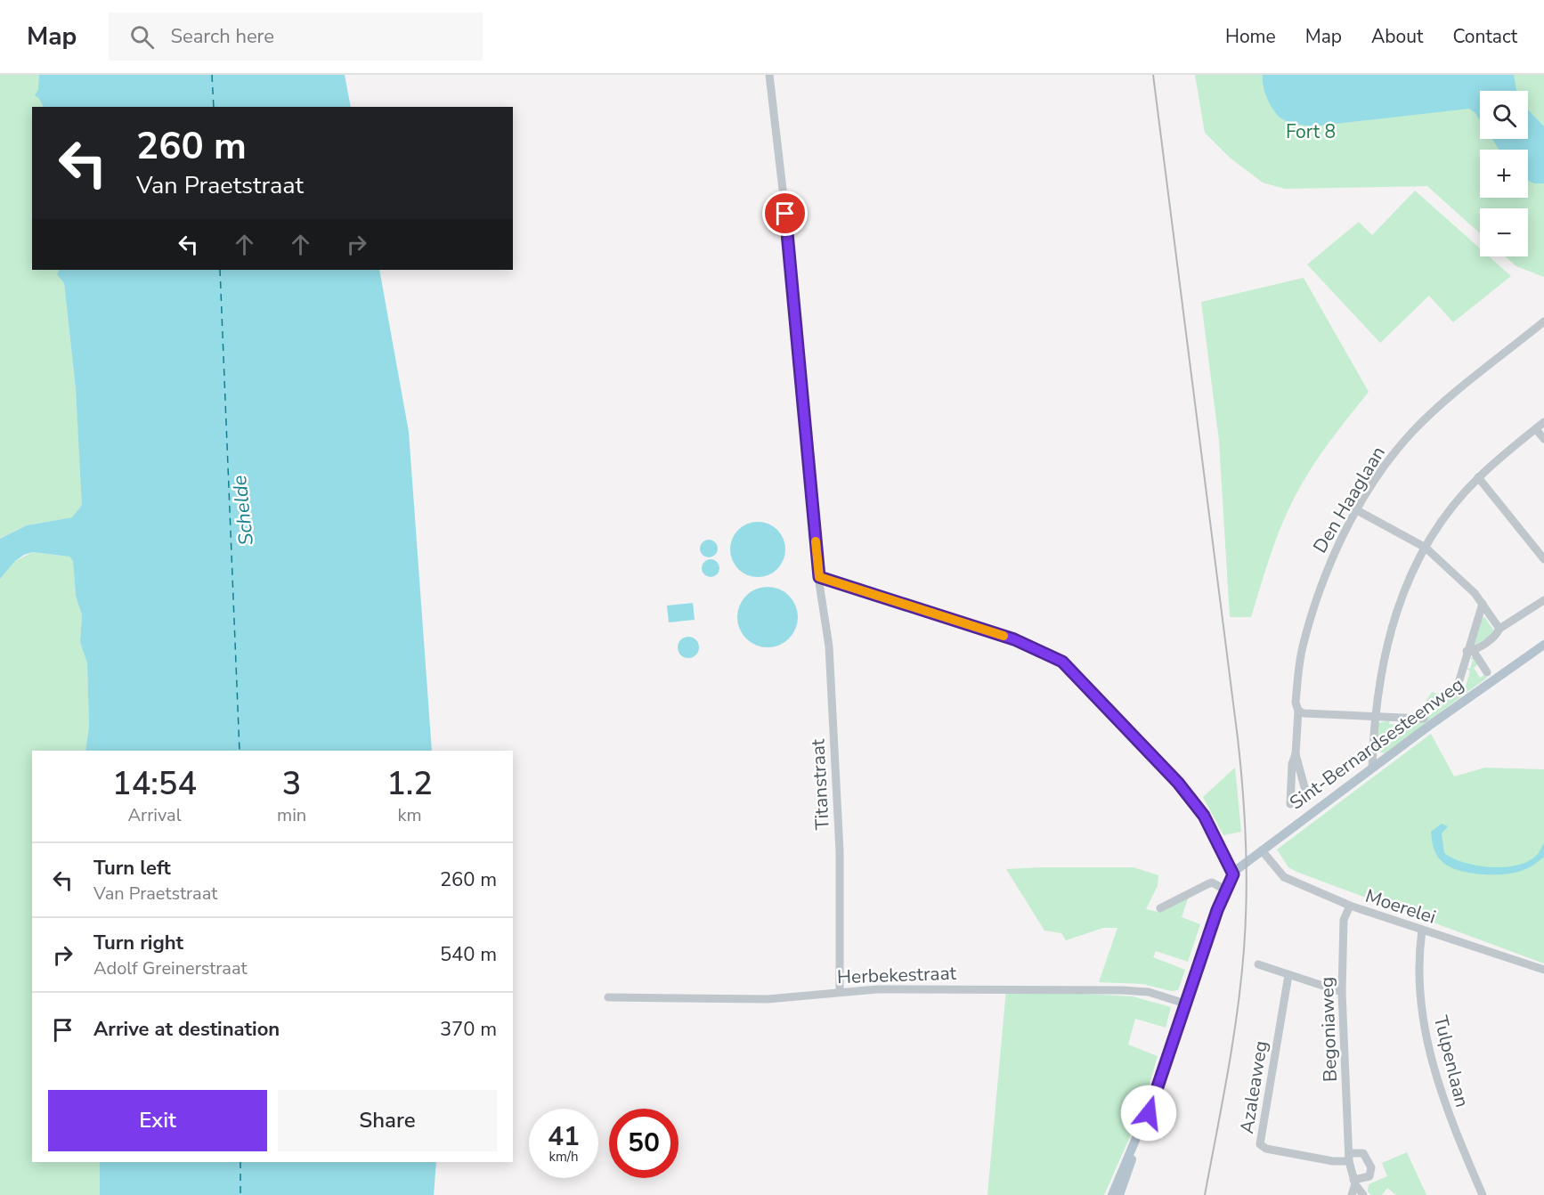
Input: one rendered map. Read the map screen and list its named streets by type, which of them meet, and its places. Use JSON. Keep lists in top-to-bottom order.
{
  "streets": {
    "main road": ["Sint-Bernardsesteenweg"],
    "street": [
      "Den Haaglaan",
      "Titanstraat",
      "Moerelei",
      "Herbekestraat",
      "Begoniaweg",
      "Tulpenlaan",
      "Azaleaweg"
    ]
  },
  "crossings": [
    ["Sint-Bernardsesteenweg", "Moerelei"],
    ["Titanstraat", "Herbekestraat"],
    ["Moerelei", "Begoniaweg"],
    ["Moerelei", "Tulpenlaan"],
    ["Begoniaweg", "Azaleaweg"]
  ],
  "water": ["Schelde"],
  "parks": ["Fort 8"],
  "page": {
    "header": "Map",
    "search": "Search here",
    "nav": [
      "Home",
      "Map",
      "About",
      "Contact"
    ],
    "map_buttons": ["+", "−"],
    "turn": ["260 m", "Van Praetstraat"],
    "eta": [
      "14:54",
      "Arrival",
      "3",
      "min",
      "1.2",
      "km"
    ],
    "list": [
      {
        "name": "Turn left",
        "note": "Van Praetstraat",
        "value": "260 m"
      },
      {
        "name": "Turn right",
        "note": "Adolf Greinerstraat",
        "value": "540 m"
      },
      {
        "name": "Arrive at destination",
        "value": "370 m"
      }
    ],
    "buttons": ["Exit", "Share"],
    "speed": "41 km/h",
    "limit": "50"
  }
}
